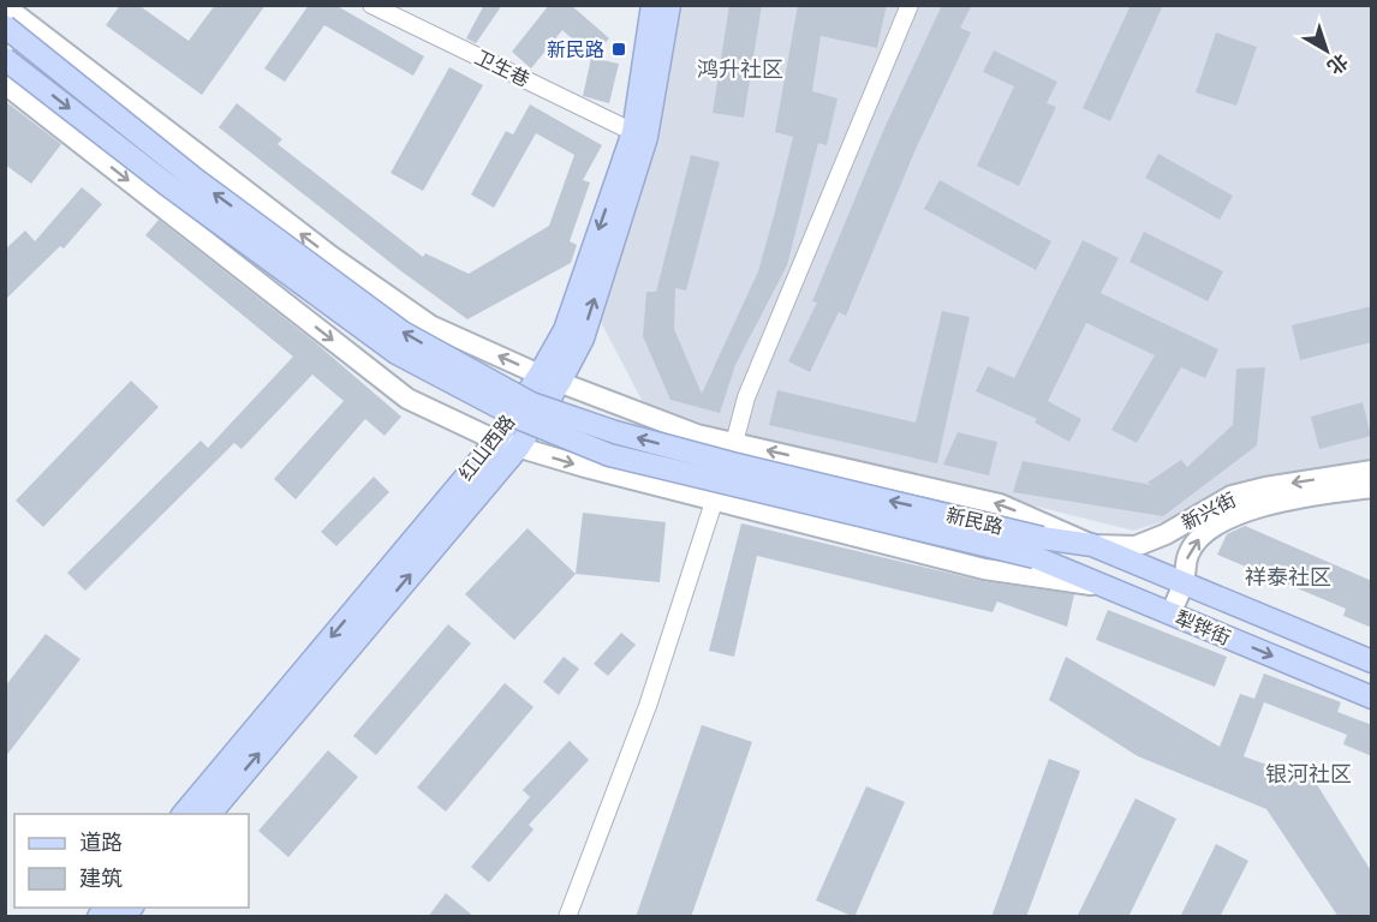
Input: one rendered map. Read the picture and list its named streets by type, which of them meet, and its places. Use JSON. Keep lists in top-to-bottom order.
{
  "streets": {
    "main road": ["红山西路", "新民路", "犁铧街"],
    "street": ["卫生巷", "新兴街"]
  },
  "crossings": [
    ["卫生巷", "红山西路"],
    ["新兴街", "犁铧街"],
    ["新民路", "犁铧街"]
  ],
  "districts": ["鸿升社区", "祥泰社区", "银河社区"],
  "places": {
    "transit": ["新民路"]
  },
  "legend": ["道路", "建筑"],
  "north": "bottom right"
}
